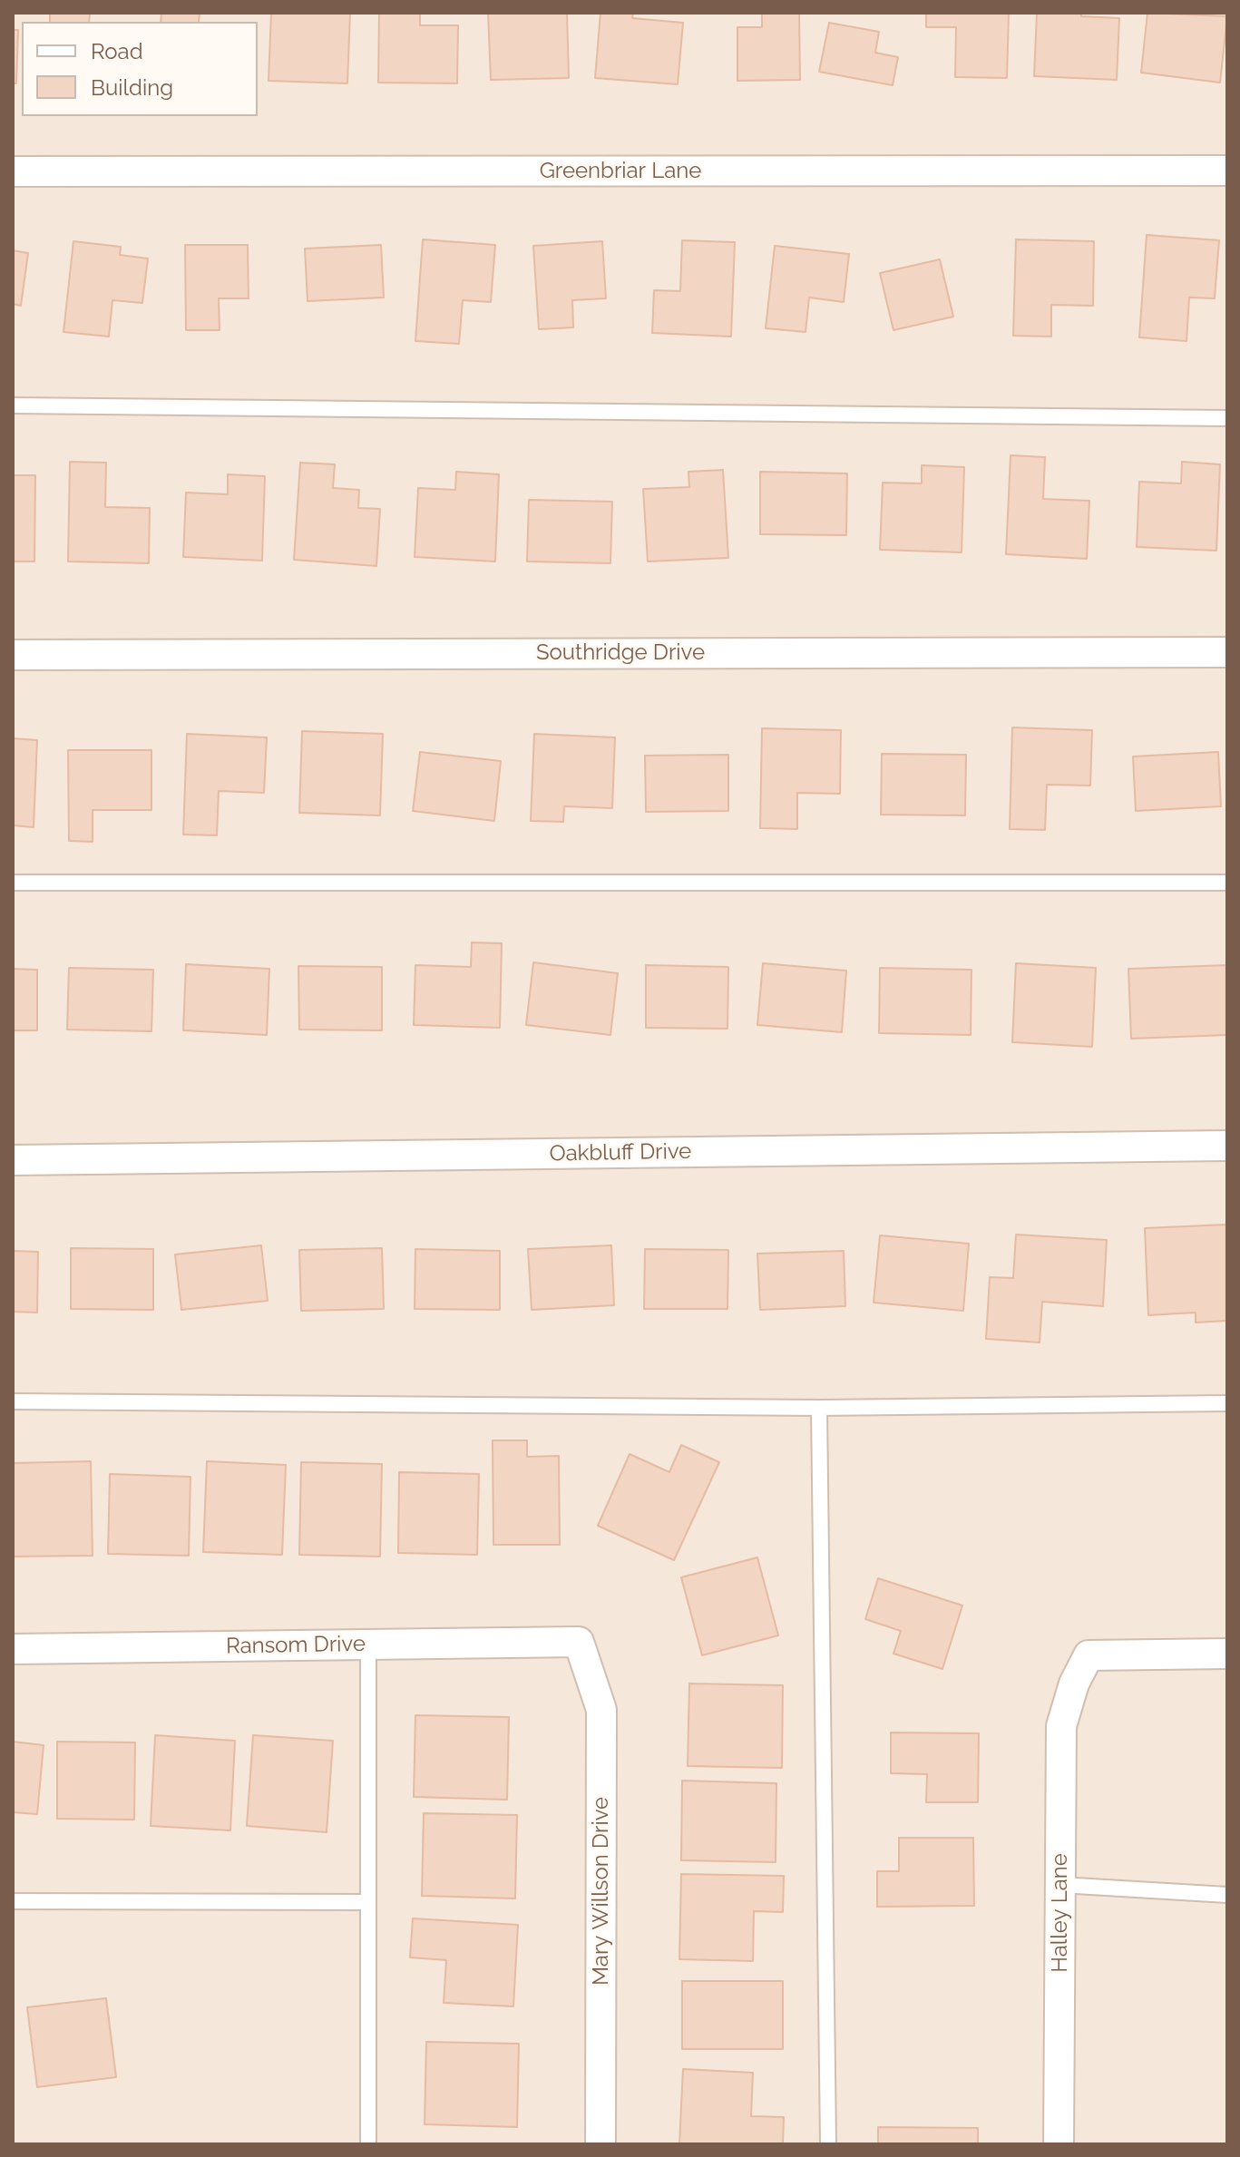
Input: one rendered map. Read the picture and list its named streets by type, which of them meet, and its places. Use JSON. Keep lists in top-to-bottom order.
{
  "streets": {
    "street": [
      "Greenbriar Lane",
      "Southridge Drive",
      "Oakbluff Drive",
      "Ransom Drive",
      "Mary Willson Drive",
      "Halley Lane"
    ]
  },
  "crossings": [
    ["Ransom Drive", "Mary Willson Drive"]
  ],
  "legend": ["Road", "Building"]
}
